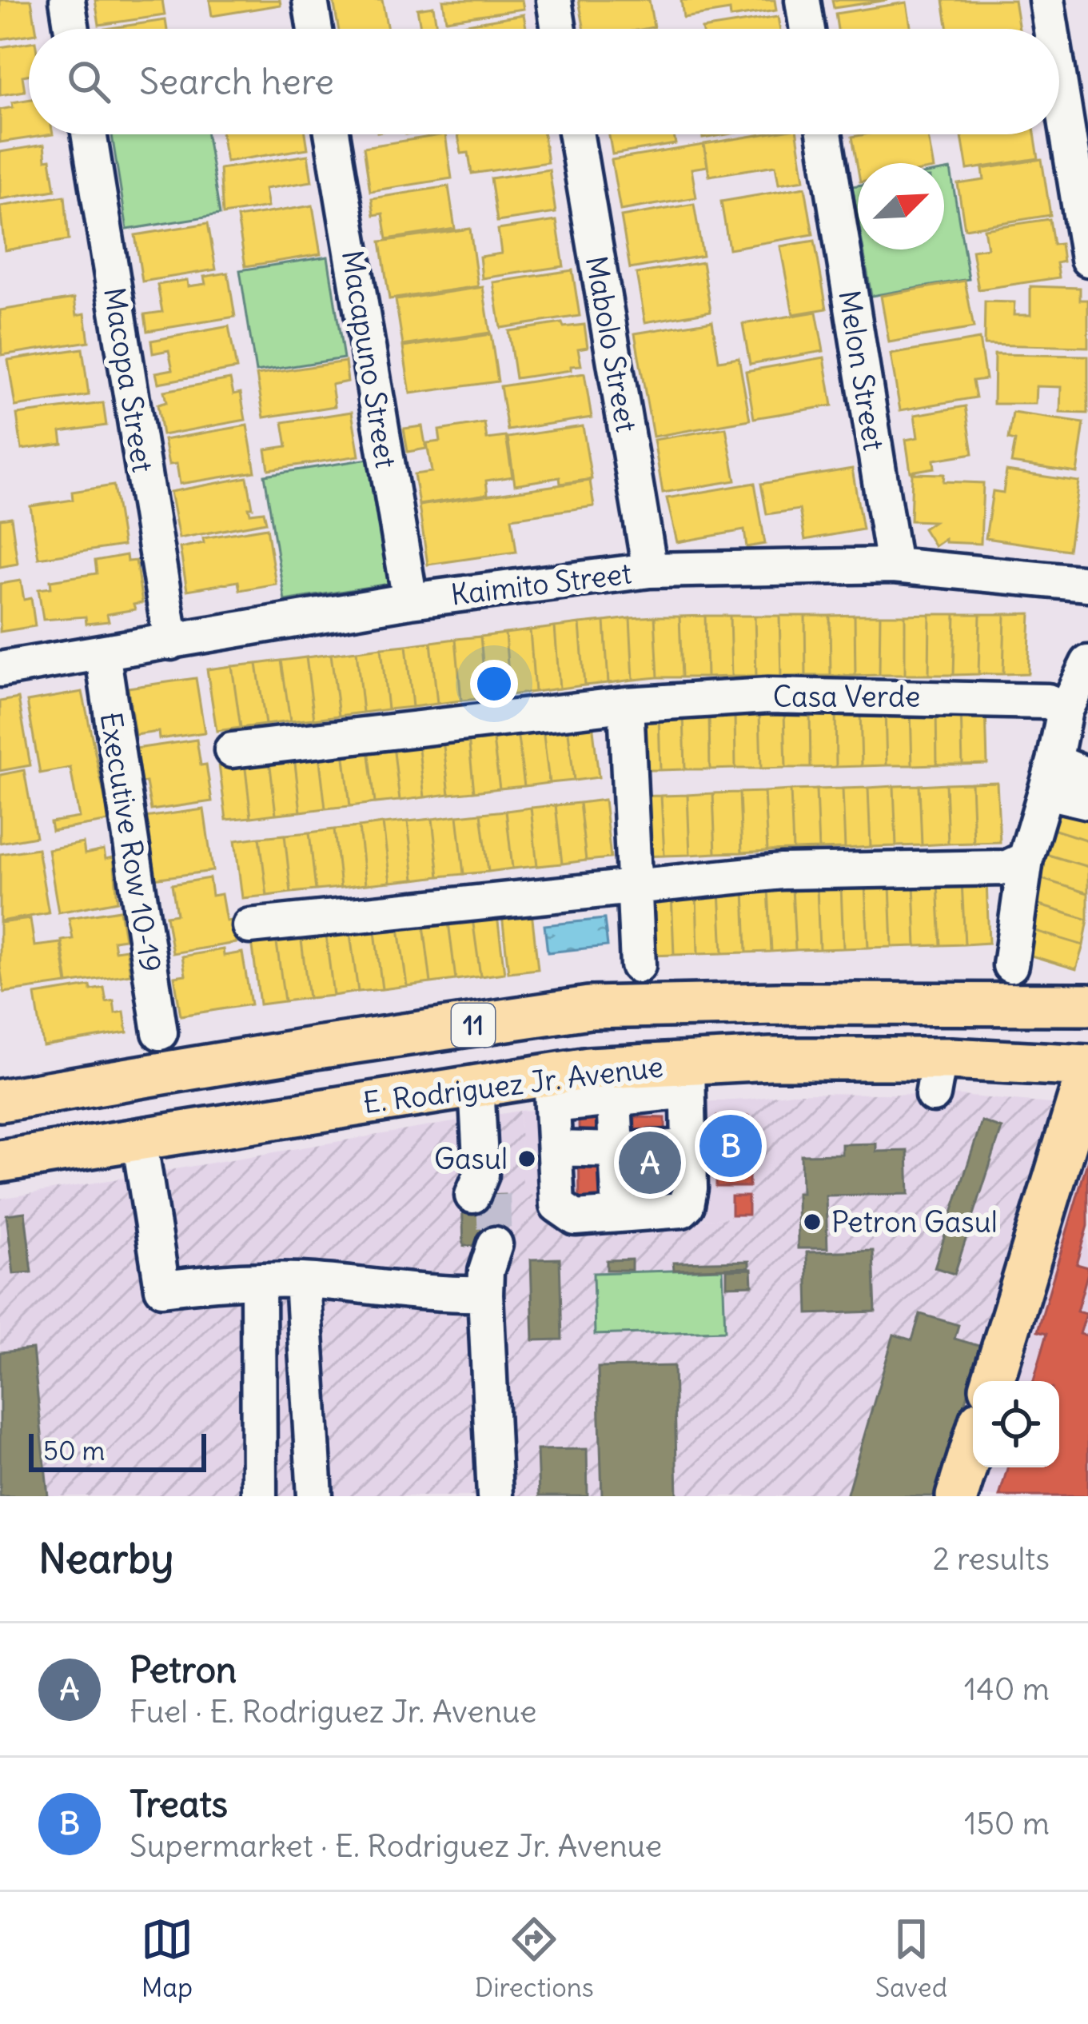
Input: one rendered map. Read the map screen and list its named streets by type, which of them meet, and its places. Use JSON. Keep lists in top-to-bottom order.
{
  "streets": {
    "main road": ["11", "E. Rodriguez Jr. Avenue"],
    "street": [
      "Mabolo Street",
      "Macapuno Street",
      "Melon Street",
      "Macopa Street",
      "Kaimito Street",
      "Casa Verde",
      "Executive Row 10-19"
    ]
  },
  "crossings": [
    ["Mabolo Street", "Kaimito Street"],
    ["Macapuno Street", "Kaimito Street"],
    ["Melon Street", "Kaimito Street"],
    ["Macopa Street", "Kaimito Street"],
    ["Kaimito Street", "Executive Row 10-19"]
  ],
  "places": ["Gasul", "Petron Gasul"],
  "scale_bar": "50 m",
  "north": "top right",
  "page": {
    "search": "Search here",
    "pins": ["B", "A"],
    "scale": "50 m",
    "heading": ["Nearby", "2 results"],
    "list": [
      {
        "mark": "A",
        "name": "Petron",
        "note": "Fuel · E. Rodriguez Jr. Avenue",
        "value": "140 m"
      },
      {
        "mark": "B",
        "name": "Treats",
        "note": "Supermarket · E. Rodriguez Jr. Avenue",
        "value": "150 m"
      }
    ],
    "nav": ["Map", "Directions", "Saved"]
  }
}
